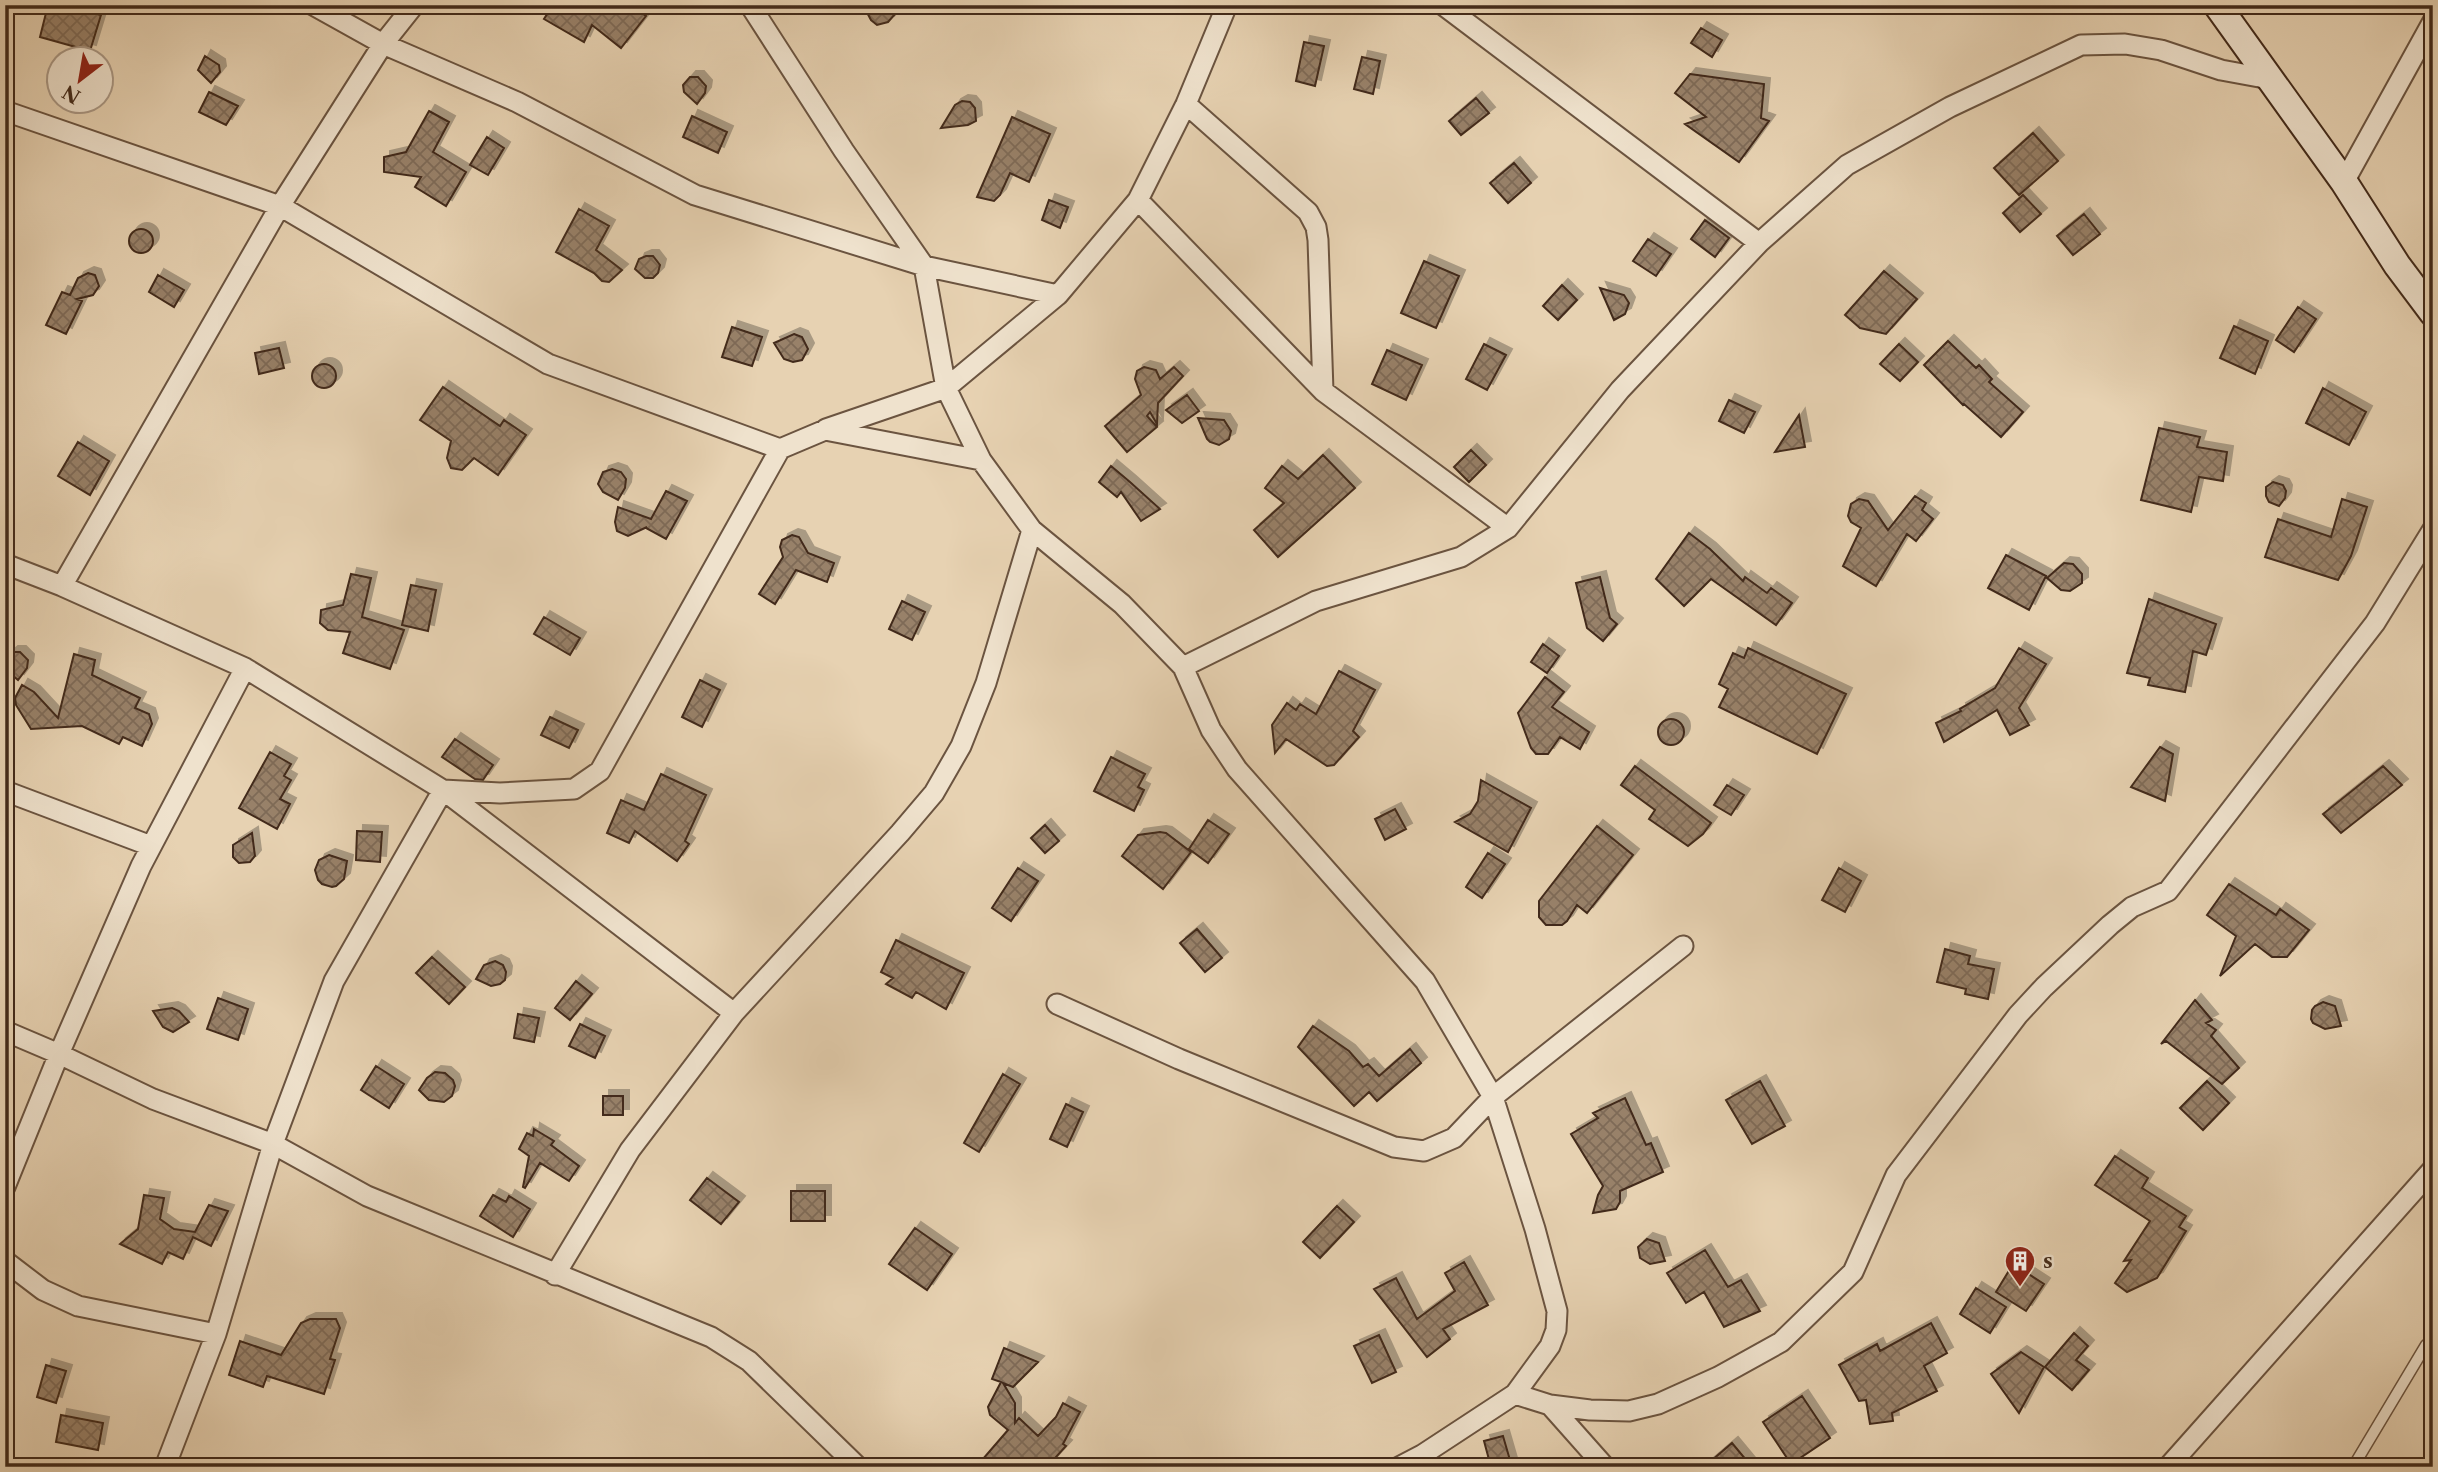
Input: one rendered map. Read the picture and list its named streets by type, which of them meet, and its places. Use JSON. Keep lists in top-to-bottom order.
{
  "places": {
    "building": ["s"]
  },
  "north": "bottom left"
}
